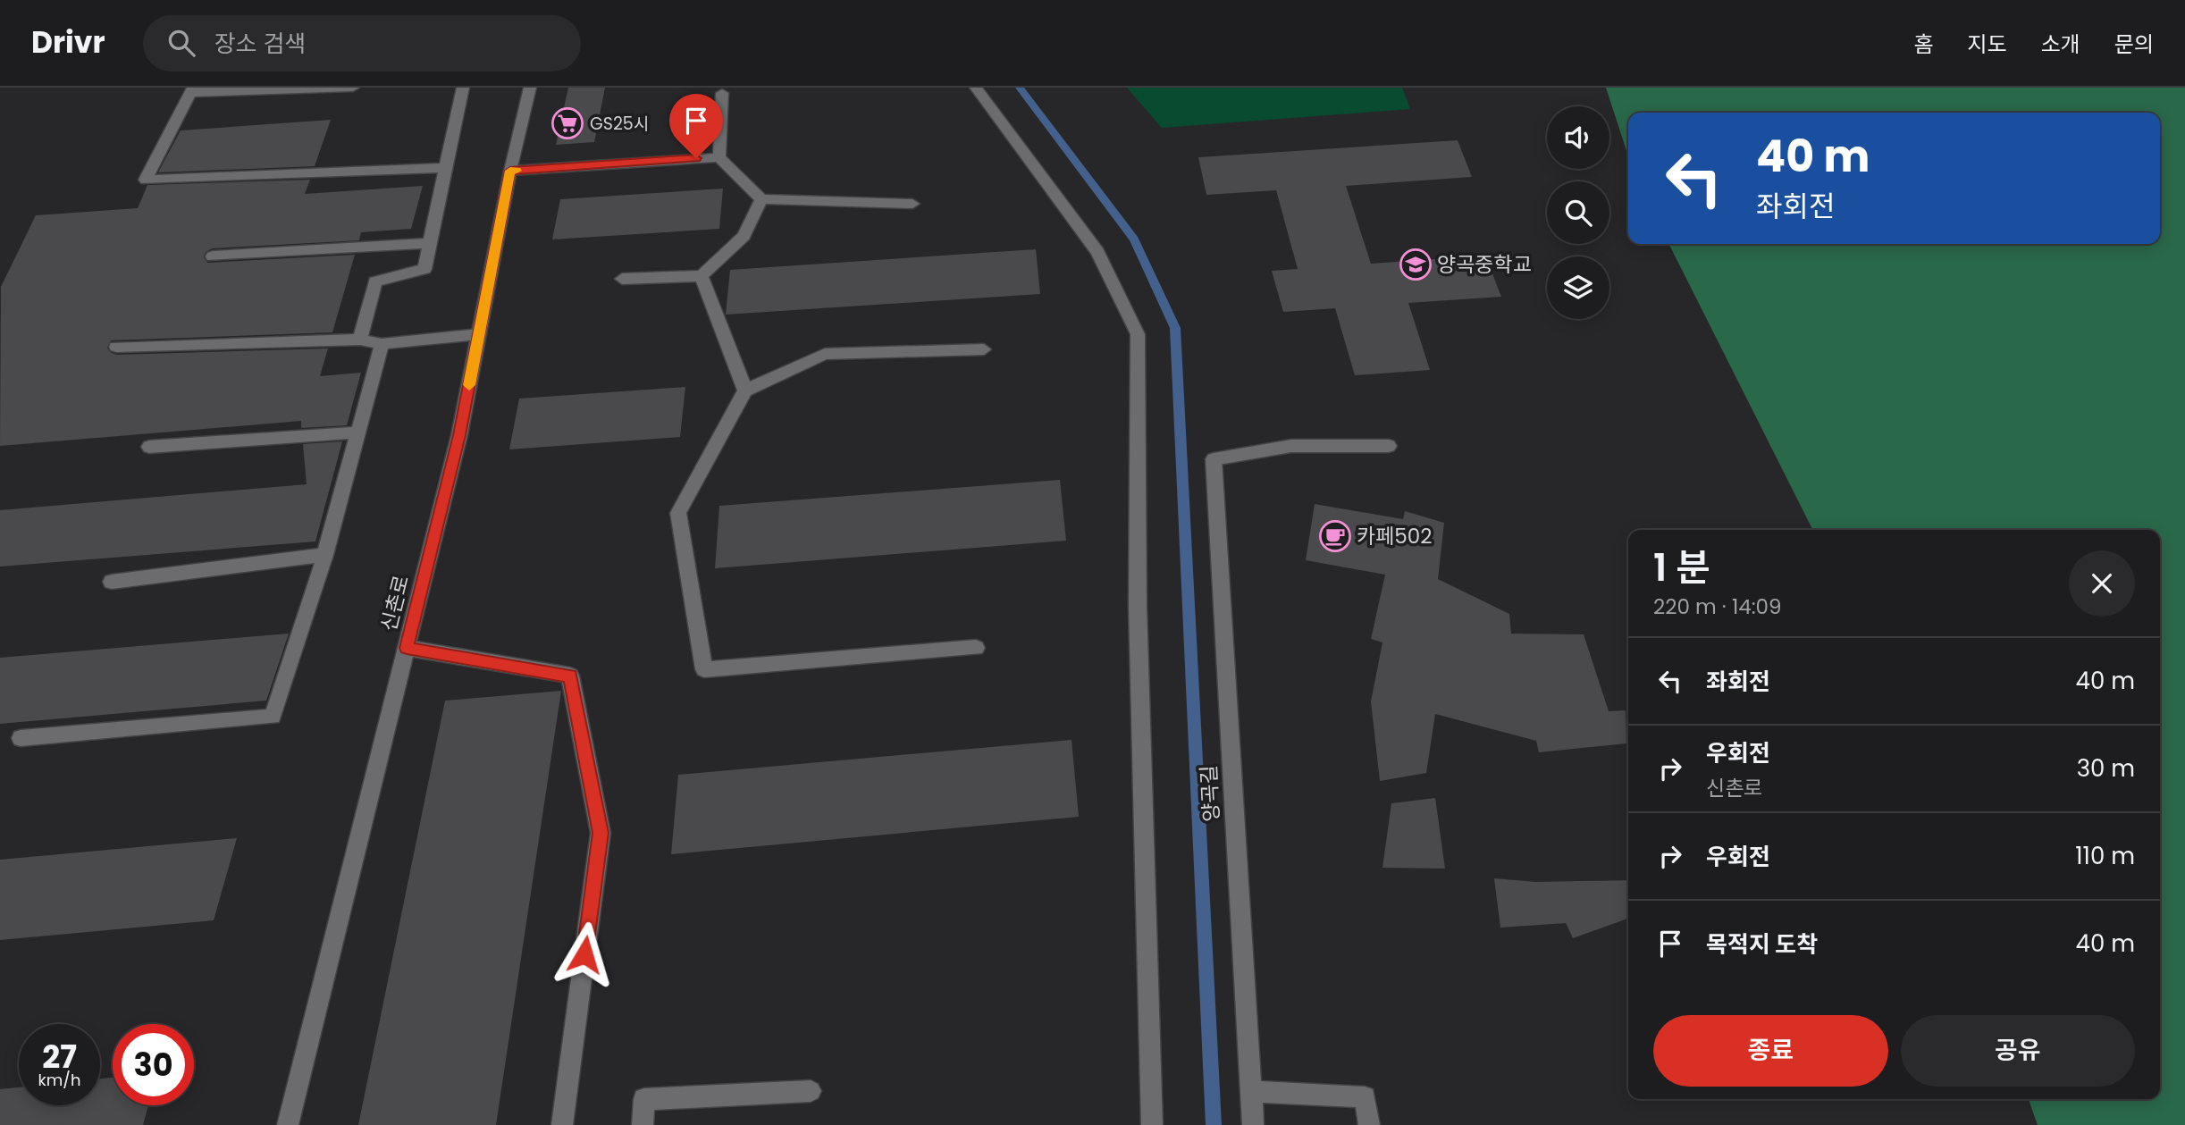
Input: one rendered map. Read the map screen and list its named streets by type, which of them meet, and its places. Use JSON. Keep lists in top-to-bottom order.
{
  "streets": {
    "street": ["신촌로", "양곡길"]
  },
  "places": {
    "supermarket": ["GS25시"],
    "school or university": ["양곡중학교"],
    "cafe": ["카페502"]
  },
  "page": {
    "header": "Drivr",
    "search": "장소 검색",
    "nav": [
      "홈",
      "지도",
      "소개",
      "문의"
    ],
    "turn": ["40 m", "좌회전"],
    "heading": ["1 분", "220 m · 14:09"],
    "list": [
      {
        "name": "좌회전",
        "value": "40 m"
      },
      {
        "name": "우회전",
        "note": "신촌로",
        "value": "30 m"
      },
      {
        "name": "우회전",
        "value": "110 m"
      },
      {
        "name": "목적지 도착",
        "value": "40 m"
      }
    ],
    "buttons": ["종료", "공유"],
    "speed": "27 km/h",
    "limit": "30"
  }
}
